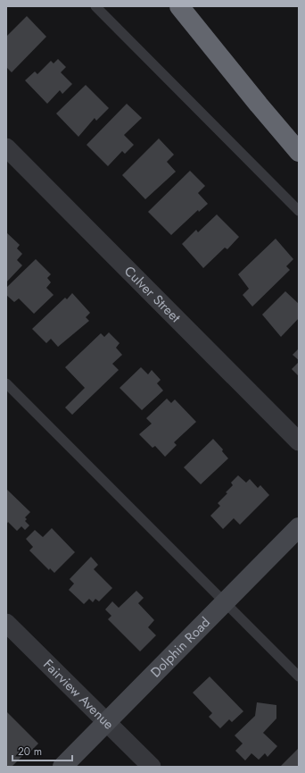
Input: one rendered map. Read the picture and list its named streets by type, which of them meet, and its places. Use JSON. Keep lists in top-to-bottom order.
{
  "streets": {
    "main road": ["Dolphin Road"],
    "street": ["Culver Street", "Fairview Avenue"]
  },
  "crossings": [
    ["Dolphin Road", "Fairview Avenue"]
  ],
  "scale_bar": "20 m"
}
